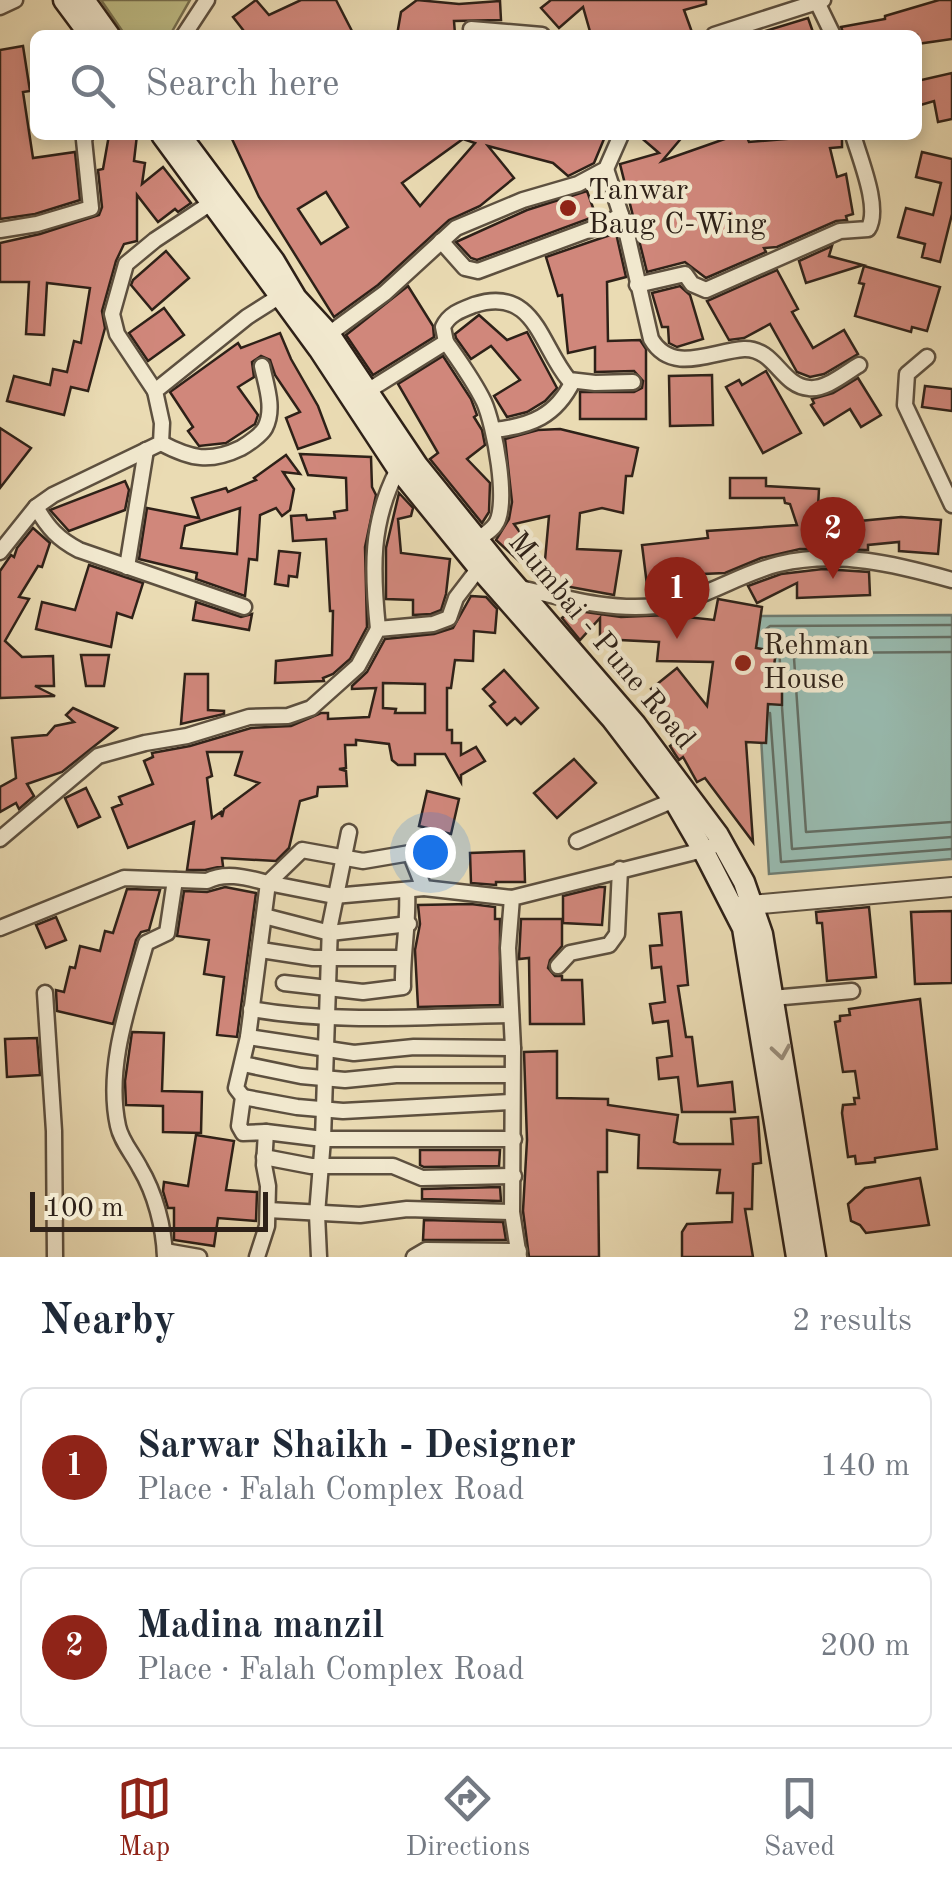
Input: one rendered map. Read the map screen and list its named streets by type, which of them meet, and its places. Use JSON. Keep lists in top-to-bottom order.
{
  "streets": {
    "main road": ["Mumbai - Pune Road"]
  },
  "places": ["Tanwar Baug C-Wing", "Rehman House"],
  "scale_bar": "100 m",
  "page": {
    "search": "Search here",
    "pins": ["2", "1"],
    "scale": "100 m",
    "heading": ["Nearby", "2 results"],
    "list": [
      {
        "mark": "1",
        "name": "Sarwar Shaikh - Designer",
        "note": "Place · Falah Complex Road",
        "value": "140 m"
      },
      {
        "mark": "2",
        "name": "Madina manzil",
        "note": "Place · Falah Complex Road",
        "value": "200 m"
      }
    ],
    "nav": ["Map", "Directions", "Saved"]
  }
}
